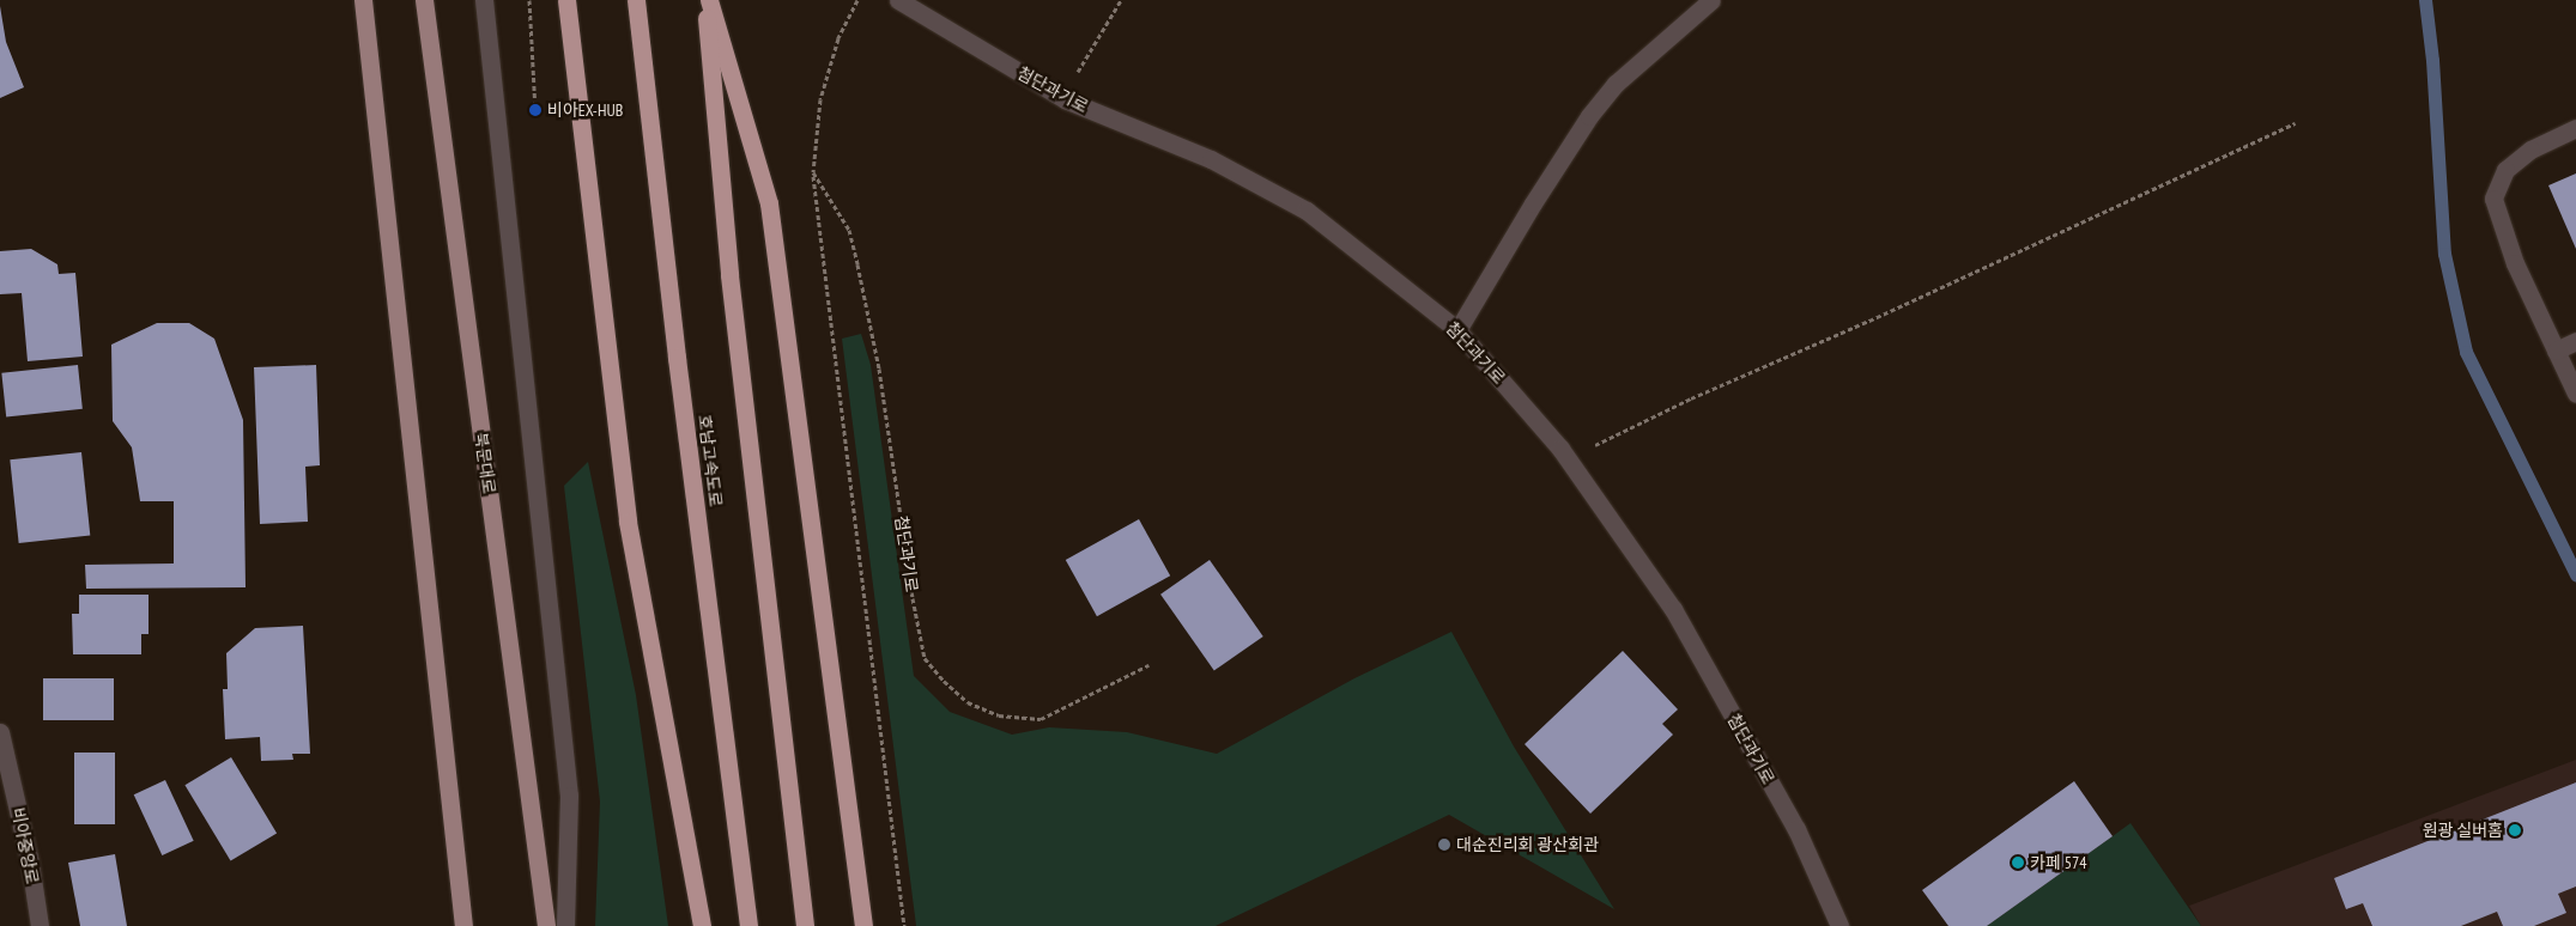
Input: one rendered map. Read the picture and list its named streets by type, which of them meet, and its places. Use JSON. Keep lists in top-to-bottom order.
{
  "streets": {
    "highway": ["호남고속도로"],
    "main road": ["북문대로"],
    "street": ["첨단과기로", "비아중앙로"]
  },
  "places": [
    "비아EX-HUB",
    "원광 실버홈",
    "대순진리회 광산회관",
    "카페 574"
  ]
}
